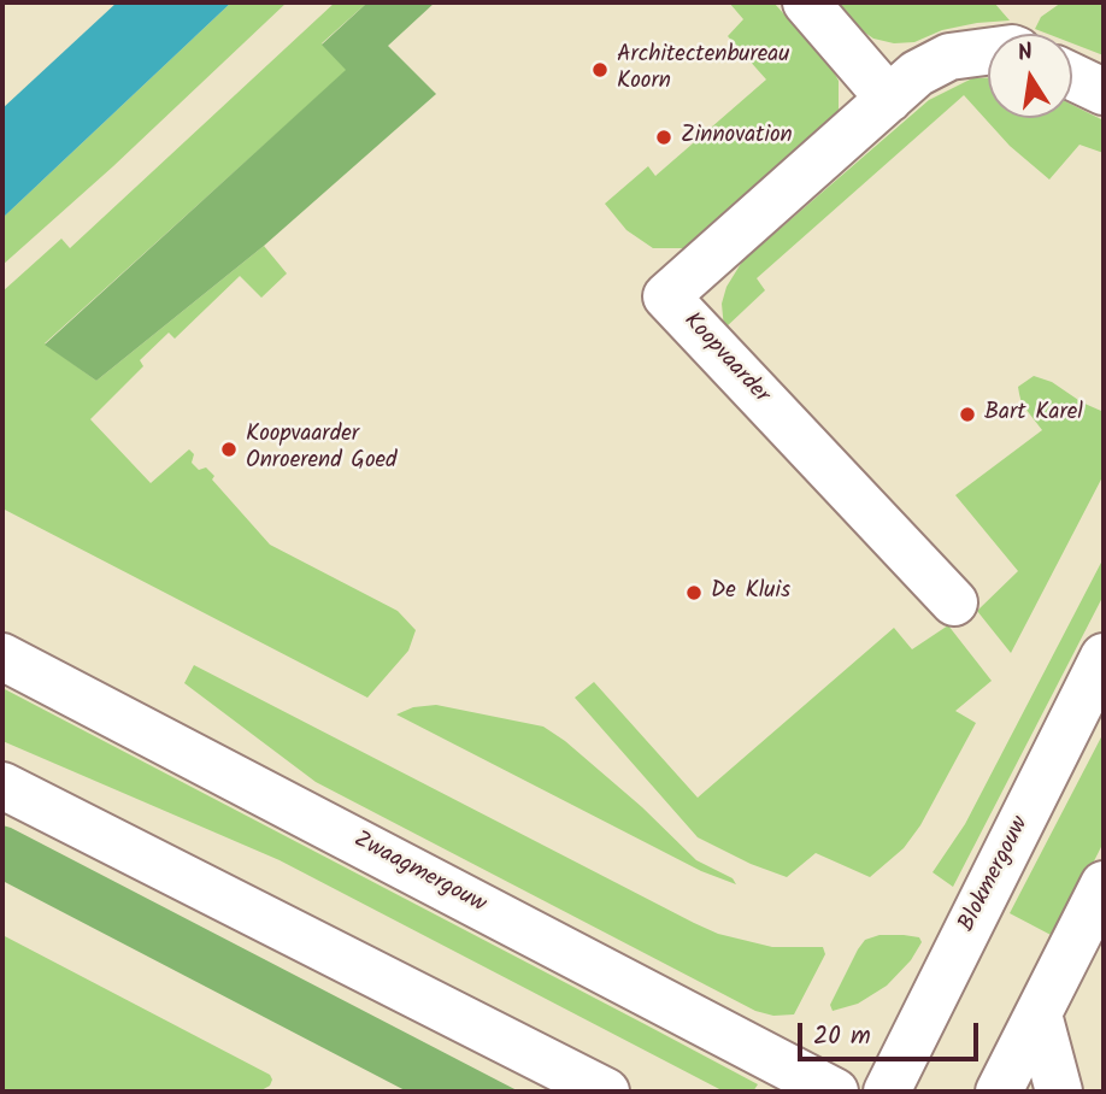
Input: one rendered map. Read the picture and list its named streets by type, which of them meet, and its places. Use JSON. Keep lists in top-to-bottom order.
{
  "streets": {
    "street": ["Koopvaarder", "Zwaagmergouw", "Blokmergouw"]
  },
  "places": [
    "Architectenbureau Koorn",
    "Zinnovation",
    "Bart Karel",
    "Koopvaarder Onroerend Goed",
    "De Kluis"
  ],
  "scale_bar": "20 m",
  "north": "top"
}
